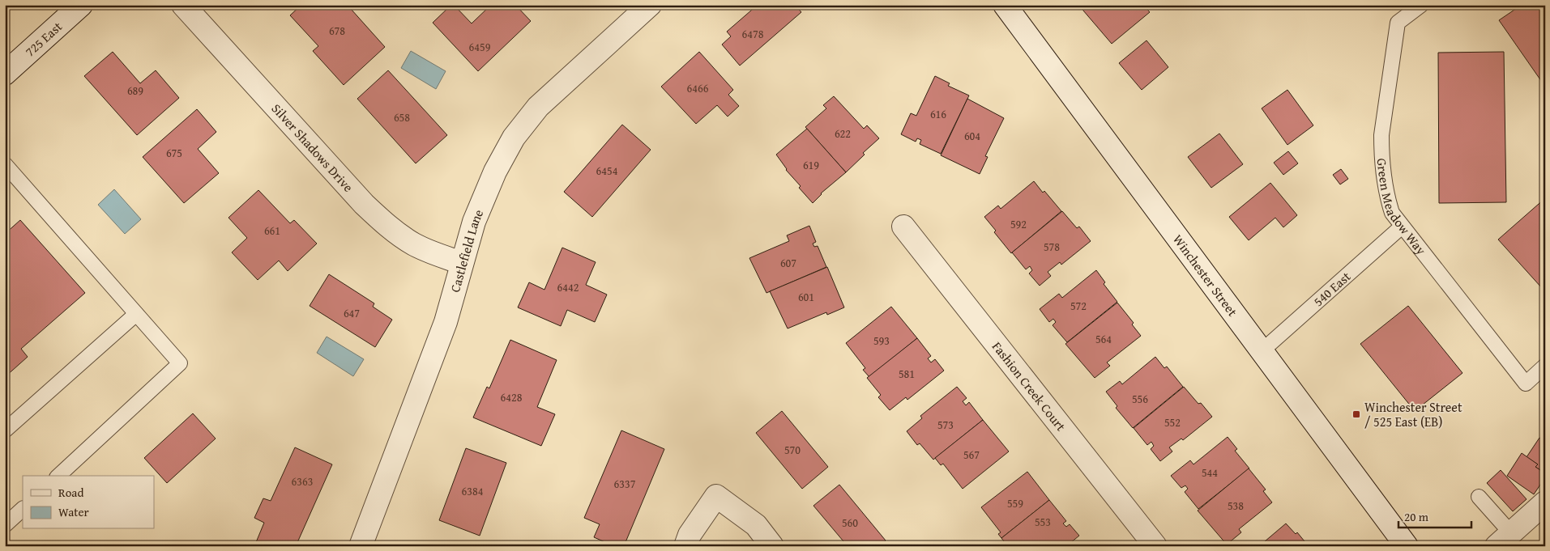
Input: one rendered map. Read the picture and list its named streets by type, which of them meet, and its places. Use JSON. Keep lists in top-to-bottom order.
{
  "streets": {
    "street": [
      "725 East",
      "Silver Shadows Drive",
      "Castlefield Lane",
      "Winchester Street",
      "Fashion Creek Court"
    ],
    "lane": ["Green Meadow Way", "540 East"]
  },
  "crossings": [
    ["Silver Shadows Drive", "Castlefield Lane"],
    ["Green Meadow Way", "540 East"],
    ["Winchester Street", "540 East"]
  ],
  "places": {
    "transit": ["Winchester Street / 525 East (EB)"]
  },
  "house_numbers": [
    "678",
    "6478",
    "6459",
    "6466",
    "689",
    "616",
    "658",
    "622",
    "604",
    "675",
    "619",
    "6454",
    "592",
    "661",
    "578",
    "607",
    "6442",
    "601",
    "572",
    "647",
    "564",
    "593",
    "581",
    "6428",
    "556",
    "552",
    "573",
    "570",
    "567",
    "544",
    "6363",
    "6337",
    "6384",
    "559",
    "538",
    "553",
    "560"
  ],
  "legend": ["Road", "Water"],
  "scale_bar": "20 m"
}
